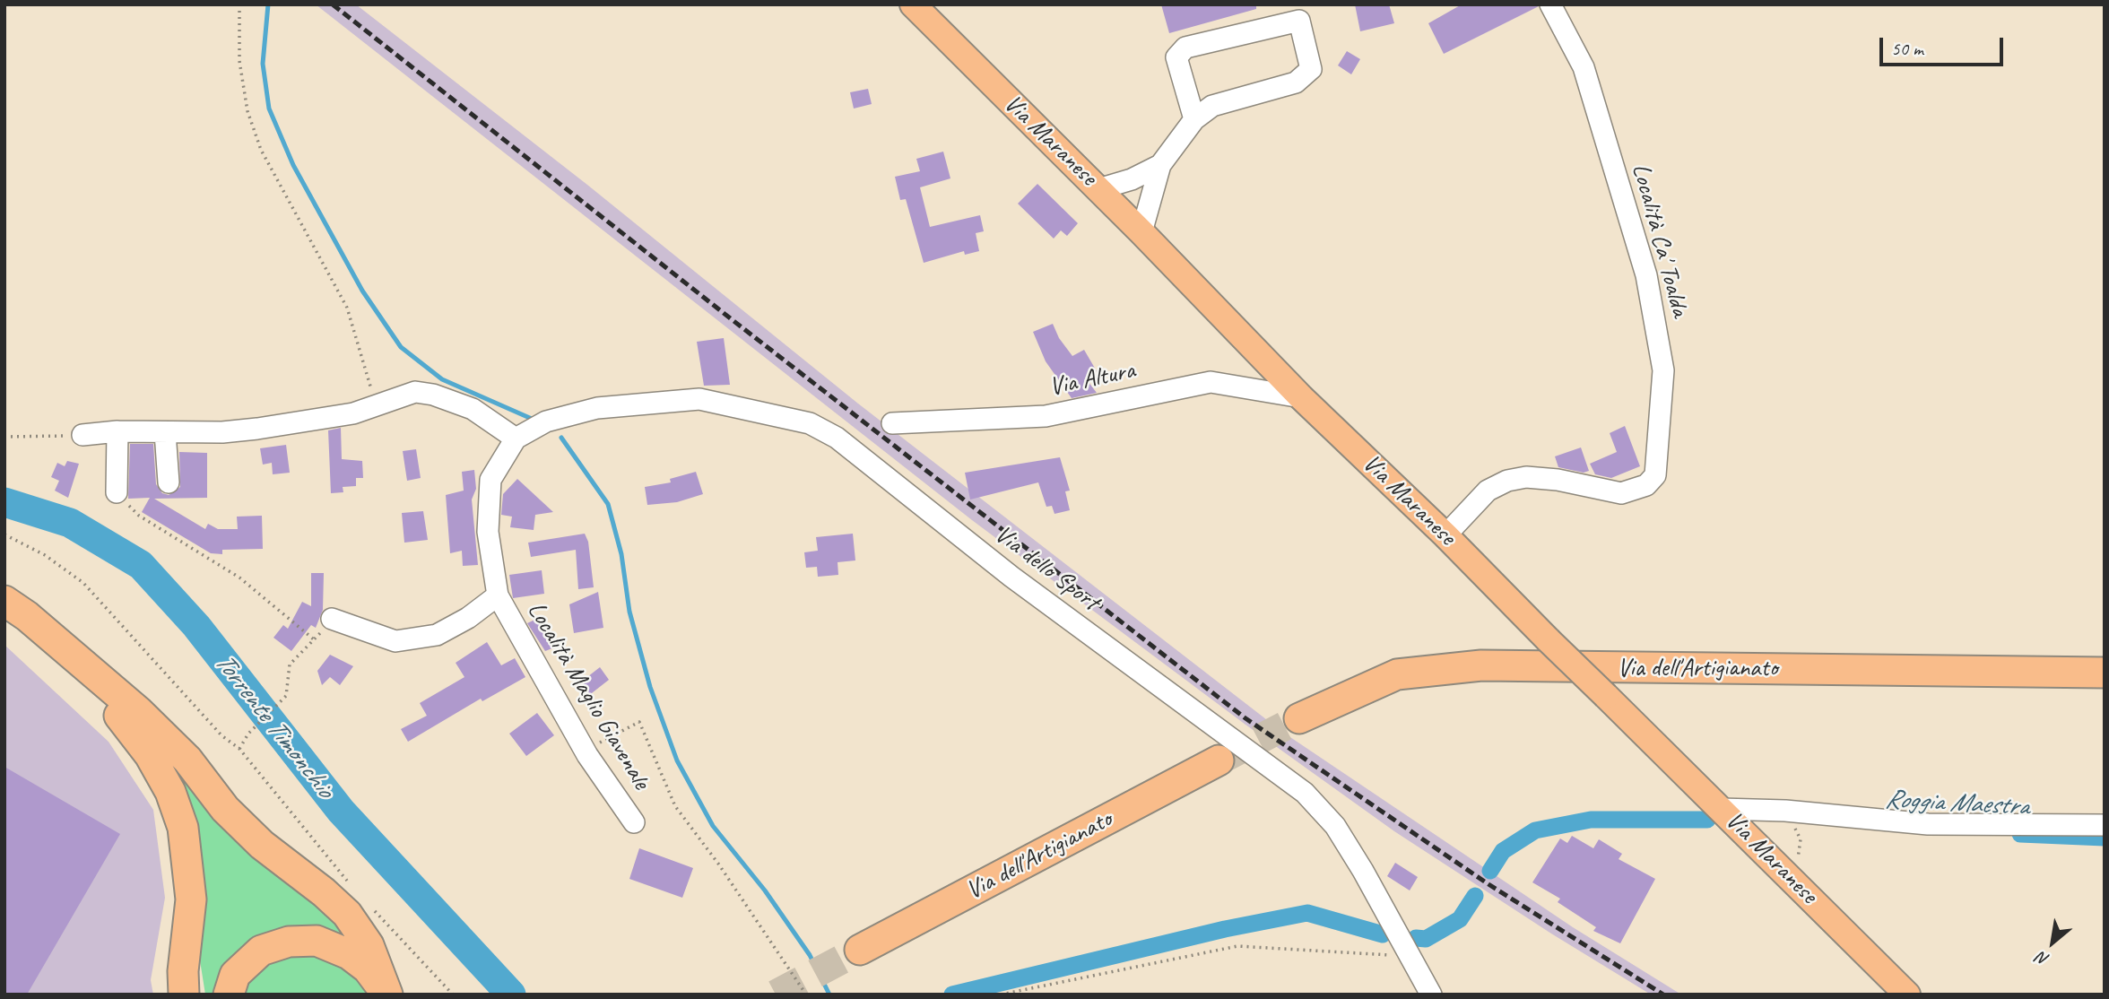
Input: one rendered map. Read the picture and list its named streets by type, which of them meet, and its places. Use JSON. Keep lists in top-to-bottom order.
{
  "streets": {
    "highway": ["Via dell'Artigianato"],
    "main road": ["Via Maranese"],
    "street": [
      "Località Ca' Toalda",
      "Via Altura",
      "Via dello Sport",
      "Località Maglio Giavenale"
    ]
  },
  "crossings": [
    ["Via Maranese", "Località Ca' Toalda"],
    ["Via Maranese", "Via Altura"],
    ["Via dello Sport", "Località Maglio Giavenale"]
  ],
  "water": ["Torrente Timonchio", "Roggia Maestra"],
  "scale_bar": "50 m",
  "north": "bottom left"
}
